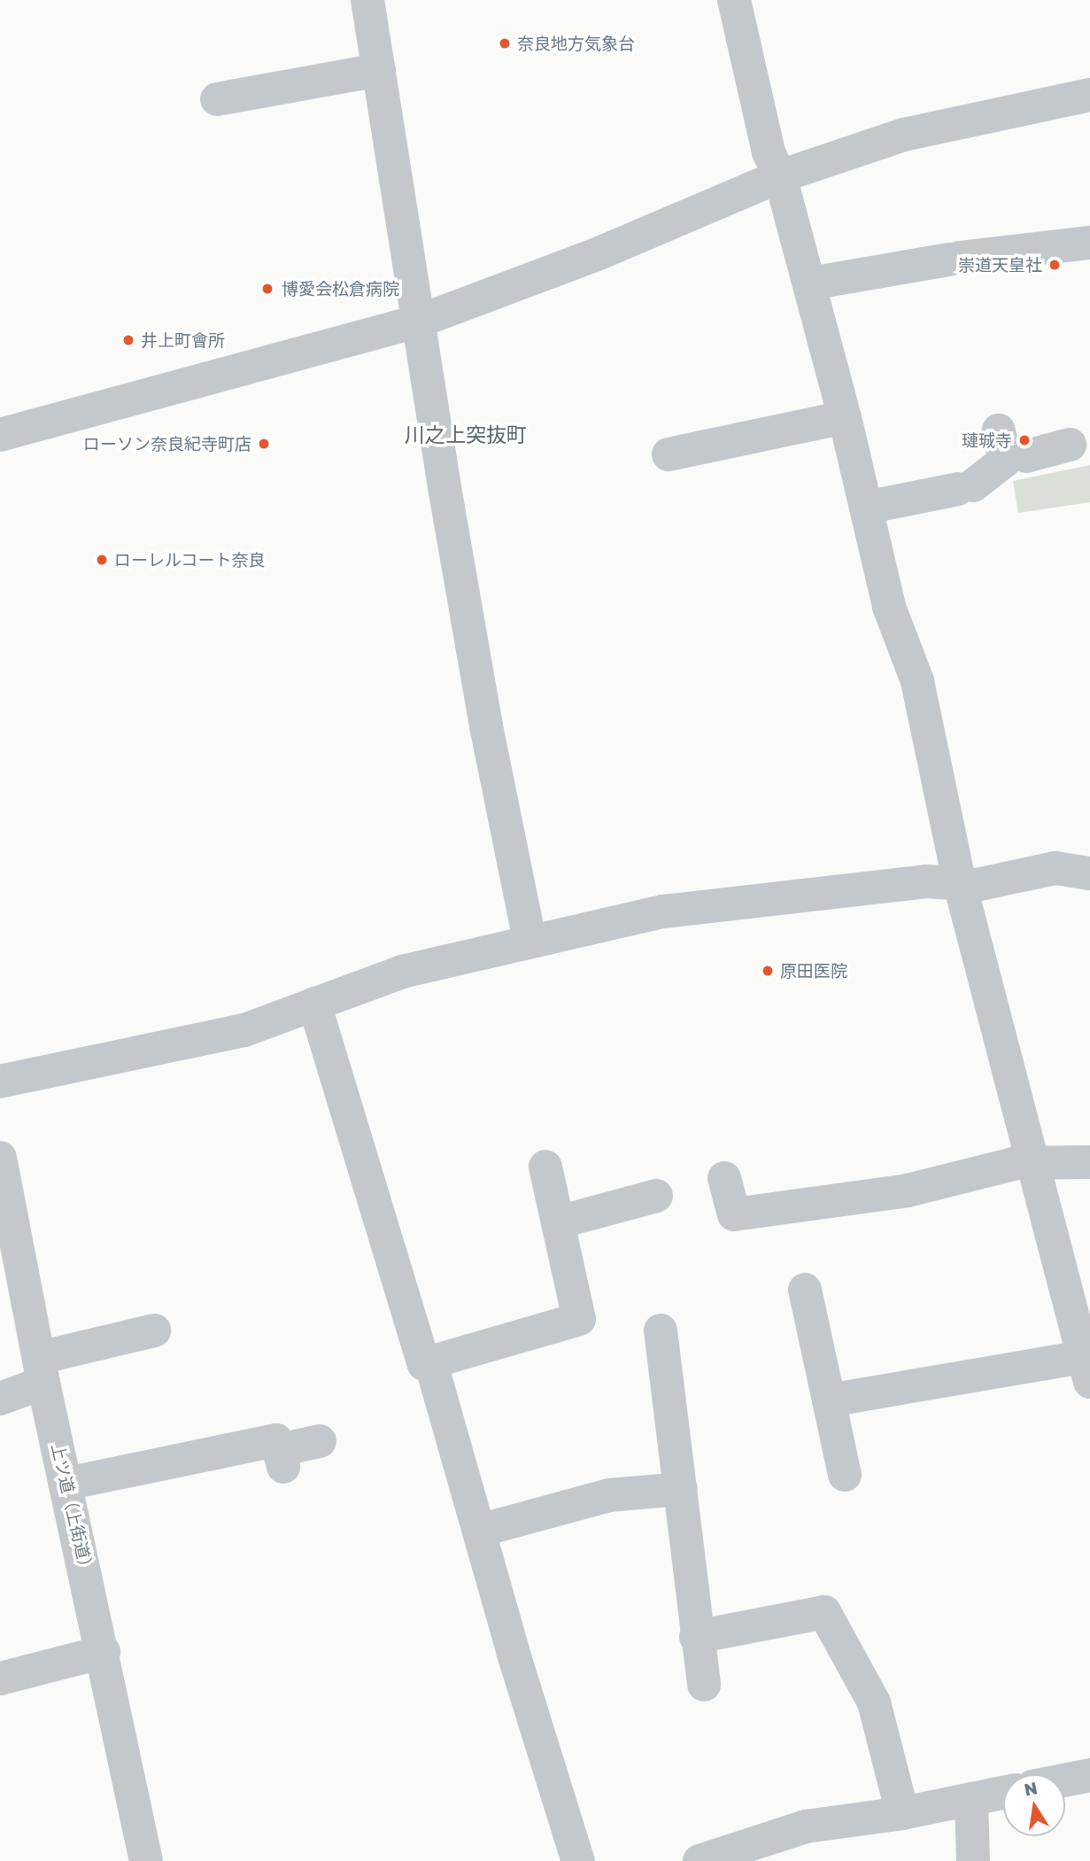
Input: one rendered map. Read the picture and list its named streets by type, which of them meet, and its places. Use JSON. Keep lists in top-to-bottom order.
{
  "streets": {
    "street": ["上ツ道（上街道）"]
  },
  "districts": ["川之上突抜町"],
  "places": [
    "奈良地方気象台",
    "崇道天皇社",
    "博愛会松倉病院",
    "井上町會所",
    "璉珹寺",
    "ローソン奈良紀寺町店",
    "ローレルコート奈良",
    "原田医院"
  ],
  "north": "top"
}
